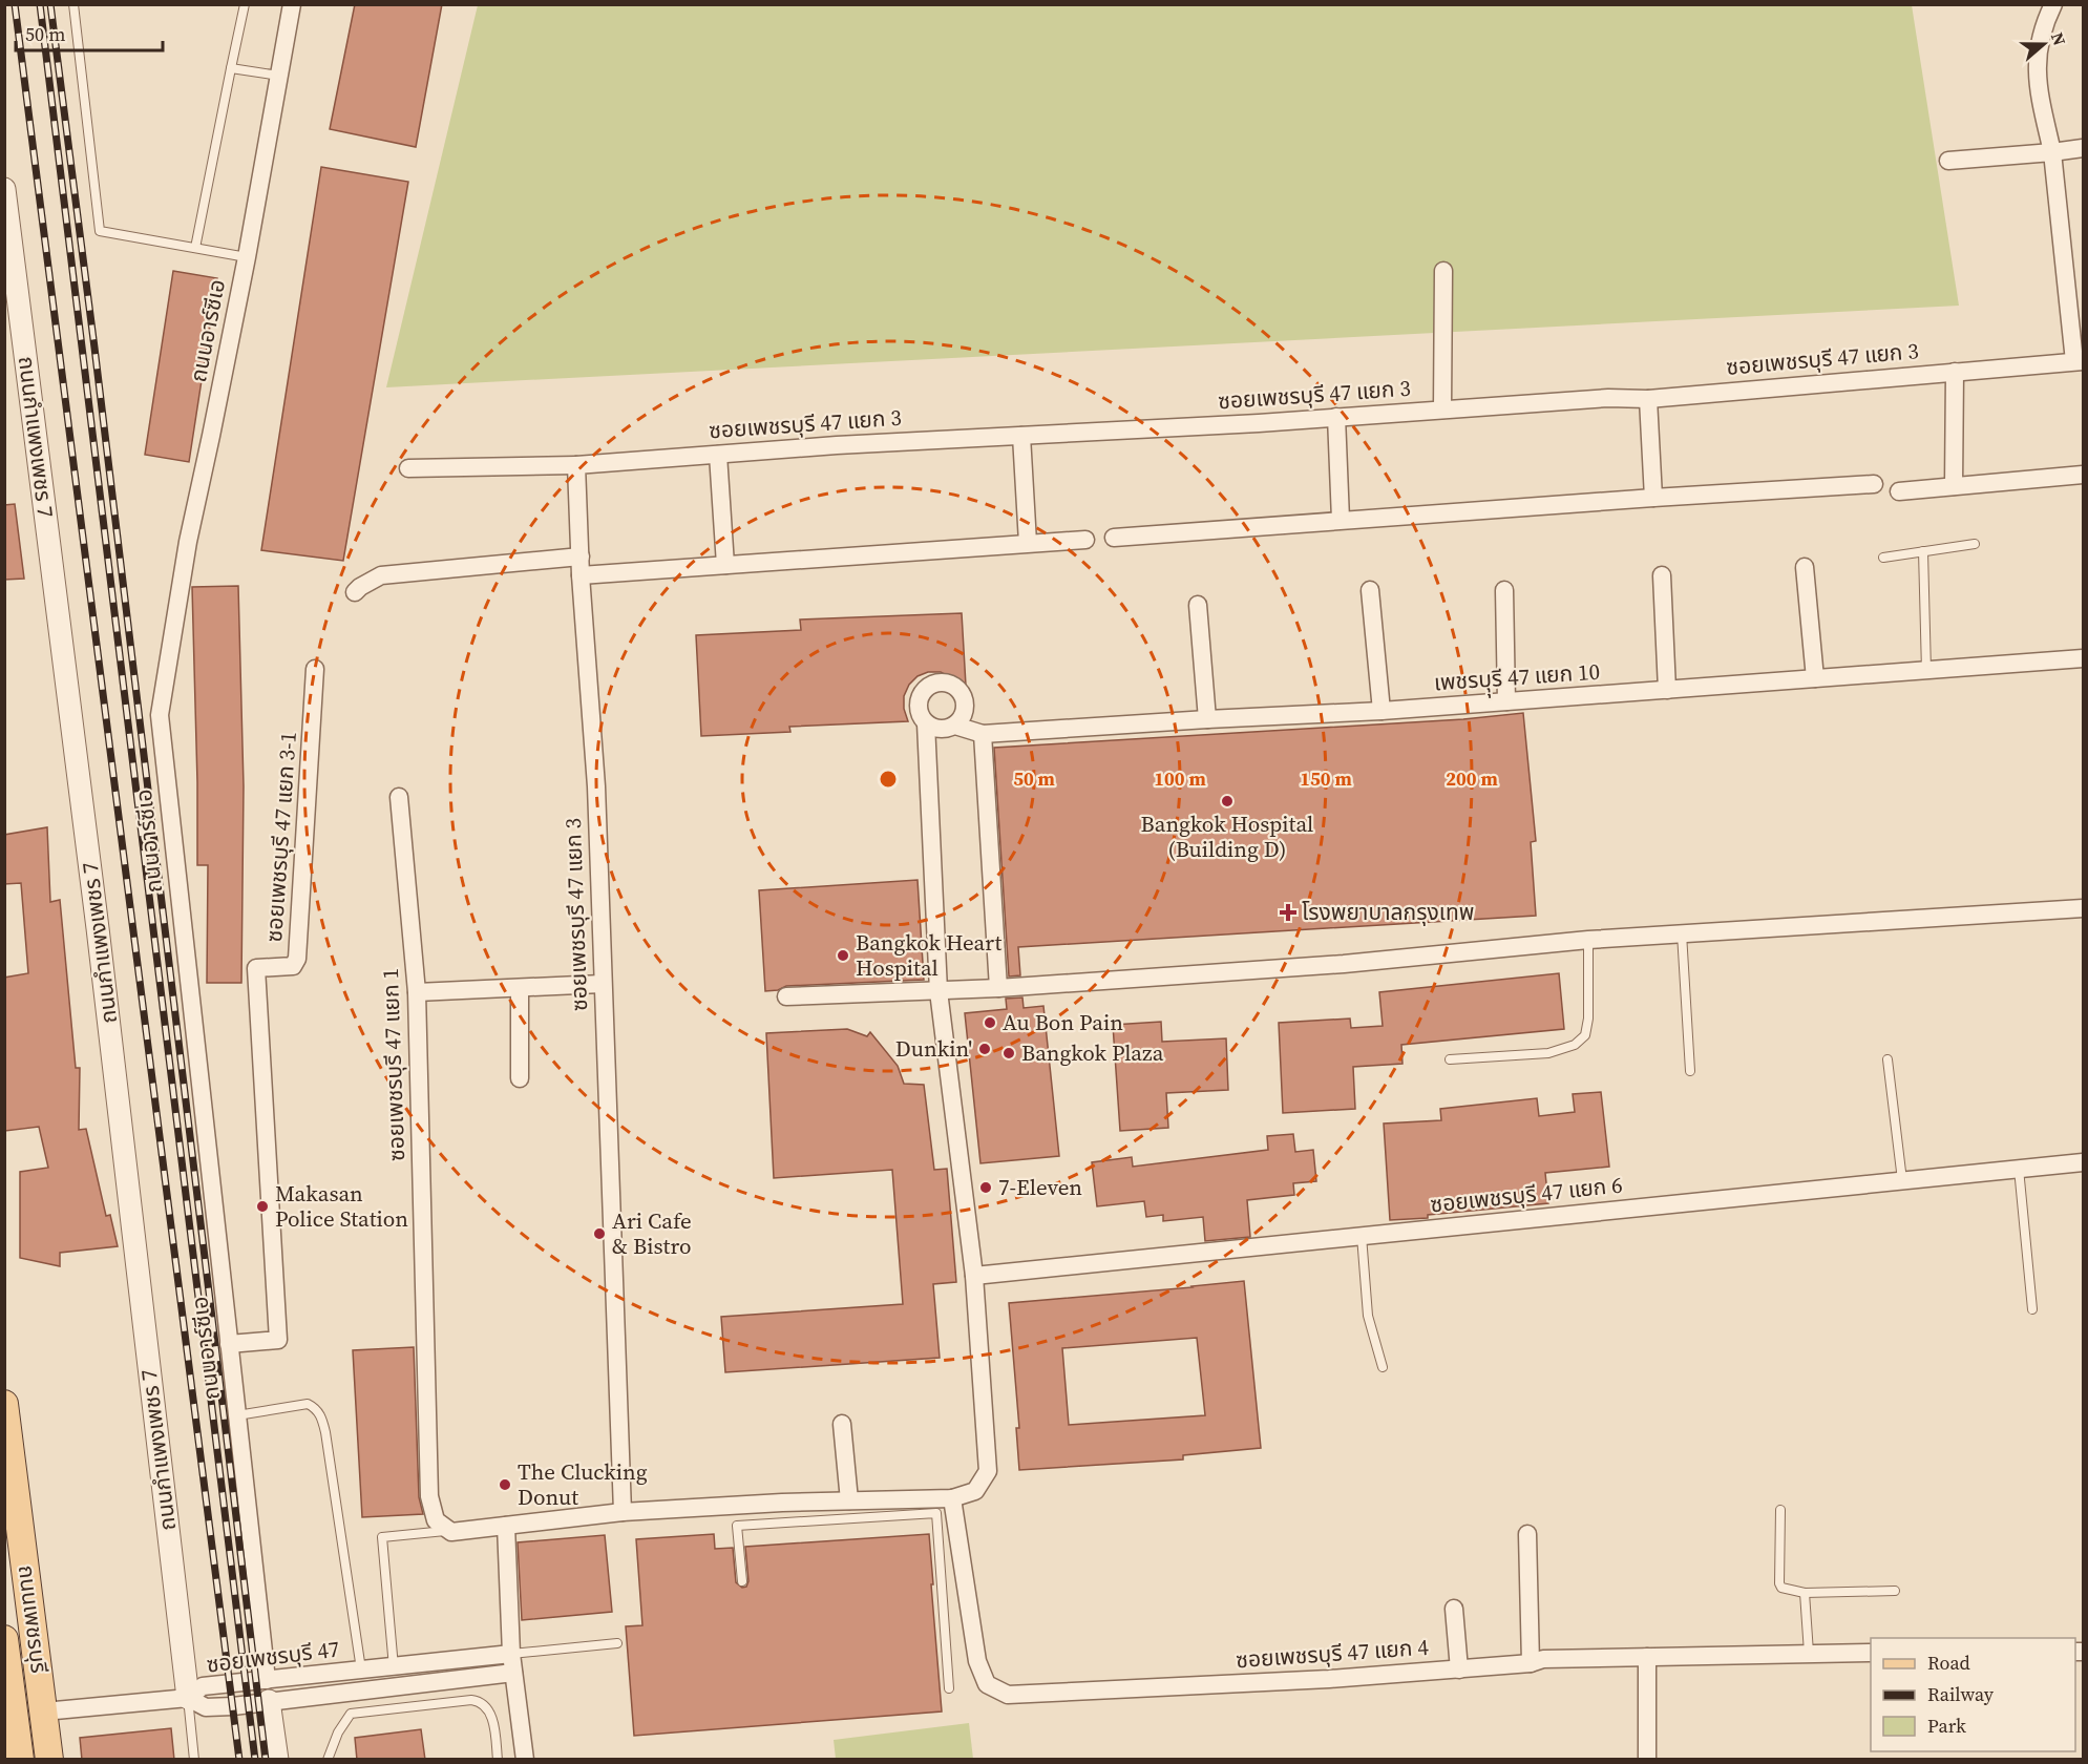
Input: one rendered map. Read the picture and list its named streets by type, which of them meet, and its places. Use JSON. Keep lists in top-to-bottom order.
{
  "streets": {
    "main road": ["ถนนเพชรบุรี"],
    "street": [
      "ถนนอาร์ซีเอ",
      "ซอยเพชรบุรี 47 แยก 3",
      "ถนนกำแพงเพชร 7",
      "เพชรบุุรี 47 แยก 10",
      "ซอยเพชรบุรี 47 แยก 3-1",
      "ซอยเพชรบุรี 47 แยก 1",
      "ซอยเพชรบุรี 47 แยก 6",
      "ซอยเพชรบุรี 47 แยก 4",
      "ซอยเพชรบุรี 47"
    ]
  },
  "crossings": [
    ["ถนนอาร์ซีเอ", "ซอยเพชรบุรี 47 แยก 3-1"],
    ["ถนนอาร์ซีเอ", "ซอยเพชรบุรี 47"],
    ["ถนนกำแพงเพชร 7", "ซอยเพชรบุรี 47"],
    ["ถนนเพชรบุรี", "ซอยเพชรบุรี 47"]
  ],
  "places": {
    "other": [
      "Bangkok Hospital (Building D)",
      "Bangkok Heart Hospital",
      "Au Bon Pain",
      "Dunkin'",
      "Bangkok Plaza",
      "7-Eleven",
      "Makasan Police Station",
      "Ari Cafe & Bistro",
      "The Clucking Donut"
    ],
    "health": ["โรงพยาบาลกรุงเทพ"]
  },
  "legend": ["Road", "Railway", "Park"],
  "scale_bar": "50 m",
  "north": "right",
  "rings": [
    "50 m",
    "100 m",
    "150 m",
    "200 m"
  ]
}
